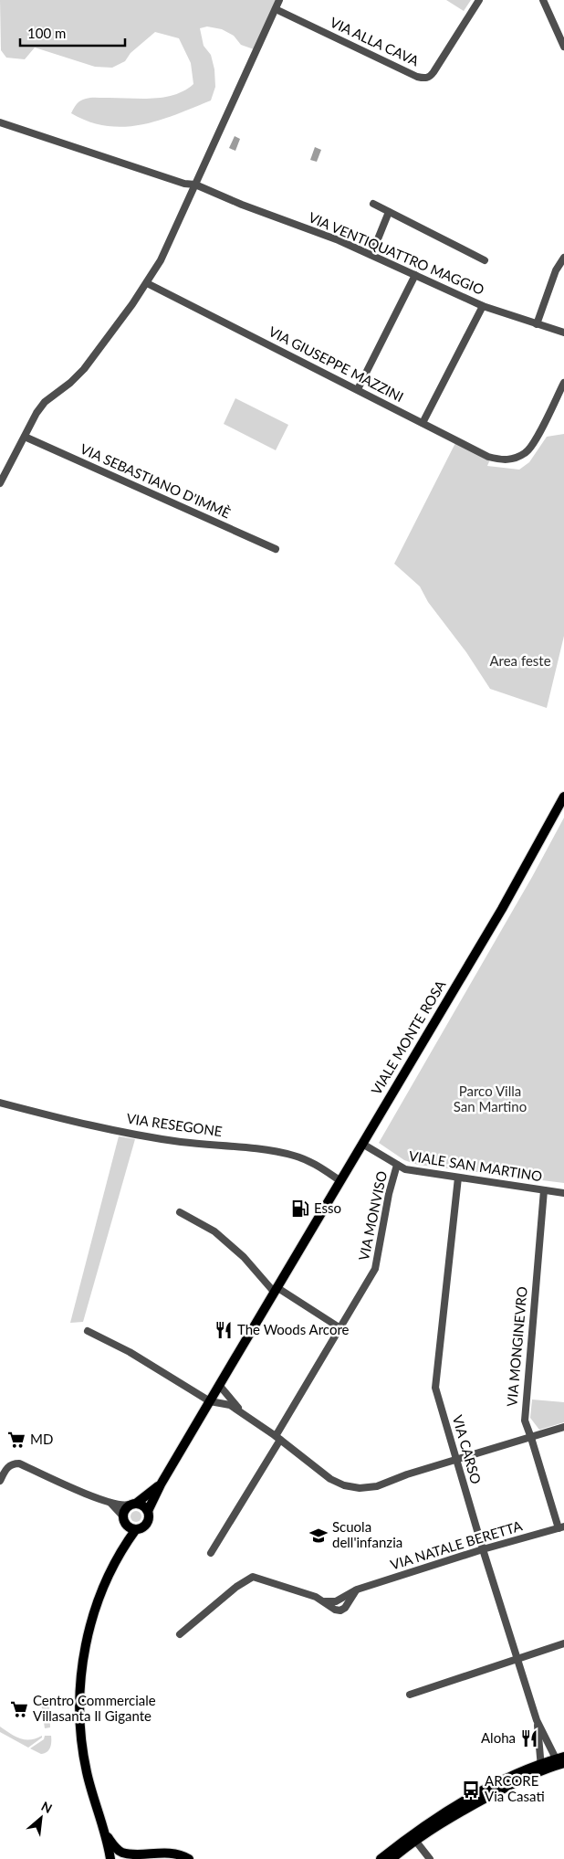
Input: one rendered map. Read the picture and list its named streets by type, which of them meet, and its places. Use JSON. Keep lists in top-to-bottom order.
{
  "streets": {
    "main road": ["VIALE MONTE ROSA"],
    "street": [
      "VIA ALLA CAVA",
      "VIA VENTIQUATTRO MAGGIO",
      "VIA GIUSEPPE MAZZINI",
      "VIA SEBASTIANO D'IMMÈ",
      "VIA RESEGONE",
      "VIALE SAN MARTINO",
      "VIA MONVISO",
      "VIA MONGINEVRO",
      "VIA CARSO",
      "VIA NATALE BERETTA"
    ]
  },
  "crossings": [
    ["VIALE MONTE ROSA", "VIA RESEGONE"],
    ["VIALE MONTE ROSA", "VIALE SAN MARTINO"],
    ["VIALE SAN MARTINO", "VIA MONVISO"],
    ["VIALE SAN MARTINO", "VIA MONGINEVRO"],
    ["VIALE SAN MARTINO", "VIA CARSO"],
    ["VIA MONGINEVRO", "VIA NATALE BERETTA"],
    ["VIA CARSO", "VIA NATALE BERETTA"]
  ],
  "parks": ["Area feste", "Parco Villa San Martino"],
  "places": {
    "fuel station": ["Esso"],
    "restaurant": ["The Woods Arcore", "Aloha"],
    "supermarket": ["MD", "Centro Commerciale Villasanta Il Gigante"],
    "school or university": ["Scuola dell'infanzia"],
    "bus stop": ["ARCORE Via Casati"]
  },
  "scale_bar": "100 m",
  "north": "top right"
}
